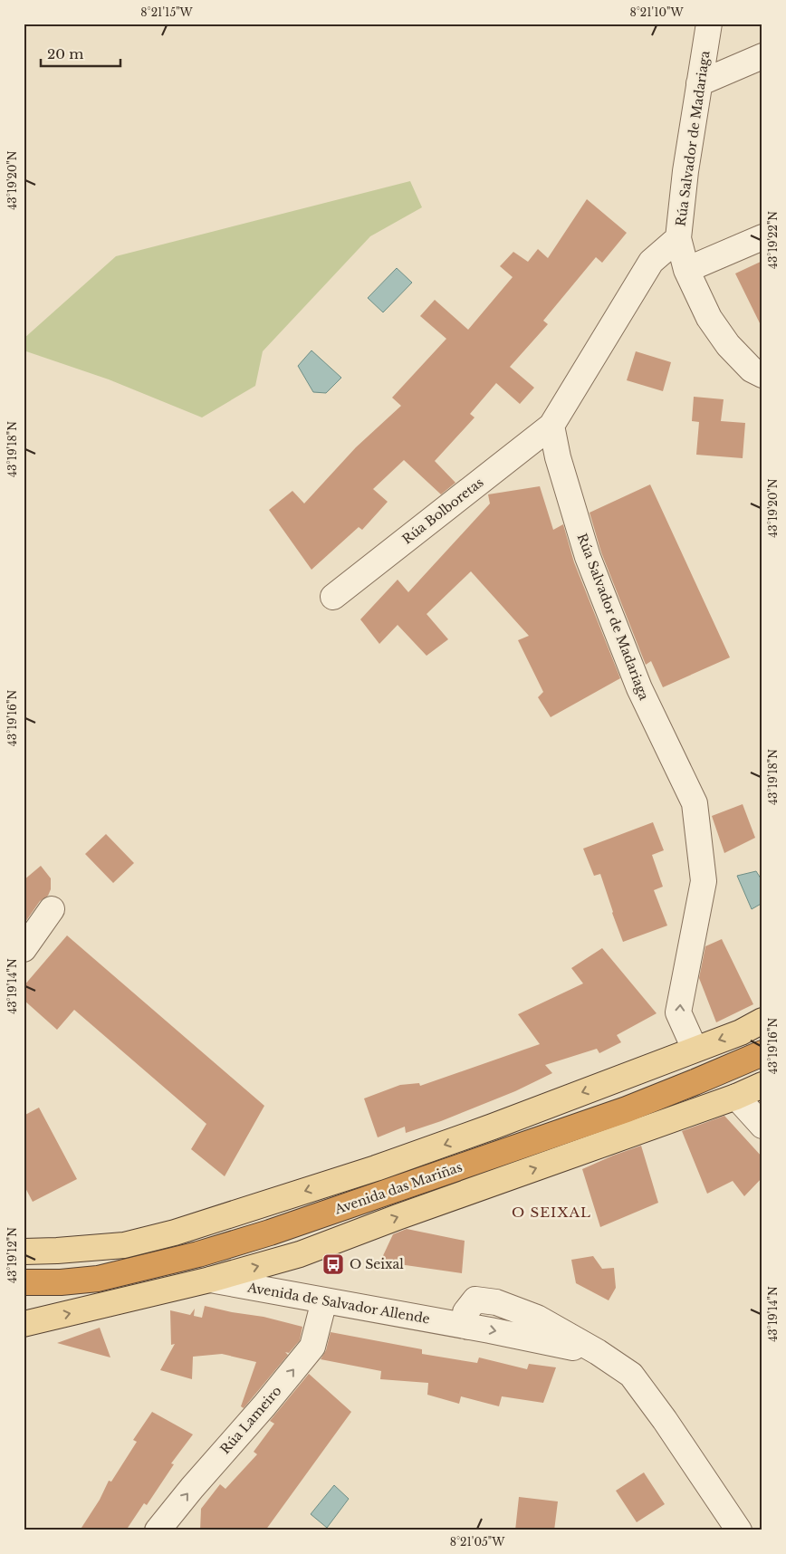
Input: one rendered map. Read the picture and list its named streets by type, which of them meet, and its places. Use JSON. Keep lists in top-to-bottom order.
{
  "streets": {
    "highway": ["Avenida das Mariñas"],
    "street": [
      "Rúa Salvador de Madariaga",
      "Rúa Bolboretas",
      "Avenida de Salvador Allende",
      "Rúa Lameiro"
    ]
  },
  "crossings": [
    ["Rúa Salvador de Madariaga", "Rúa Bolboretas"],
    ["Avenida de Salvador Allende", "Rúa Lameiro"]
  ],
  "one_way": ["Rúa Salvador de Madariaga", "Avenida de Salvador Allende", "Rúa Lameiro"],
  "districts": ["O SEIXAL"],
  "places": {
    "bus stop": ["O Seixal"]
  },
  "scale_bar": "20 m",
  "coordinates": [
    "8°21'15\"W",
    "8°21'10\"W",
    "43°19'20\"N",
    "43°19'22\"N",
    "43°19'18\"N",
    "43°19'16\"N",
    "43°19'14\"N",
    "43°19'12\"N",
    "8°21'05\"W"
  ]
}
